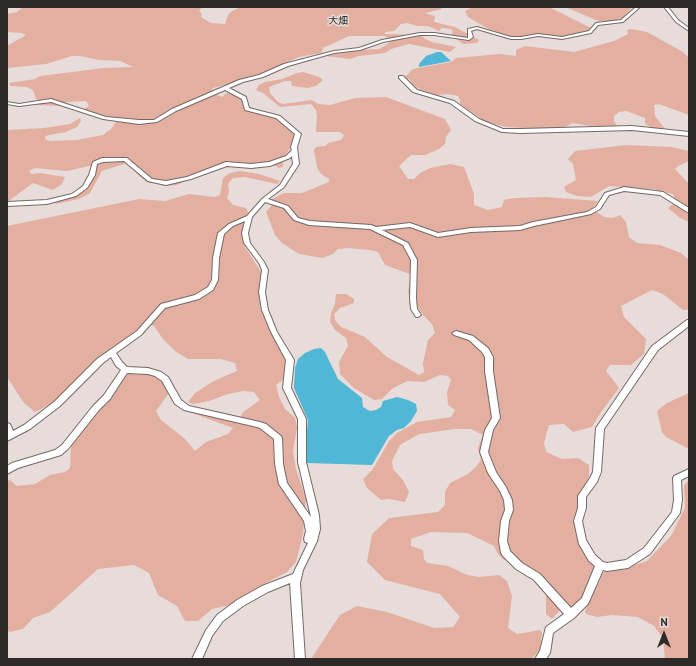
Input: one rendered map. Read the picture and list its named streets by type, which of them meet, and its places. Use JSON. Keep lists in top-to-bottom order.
{
  "districts": ["大畑"],
  "north": "top"
}
